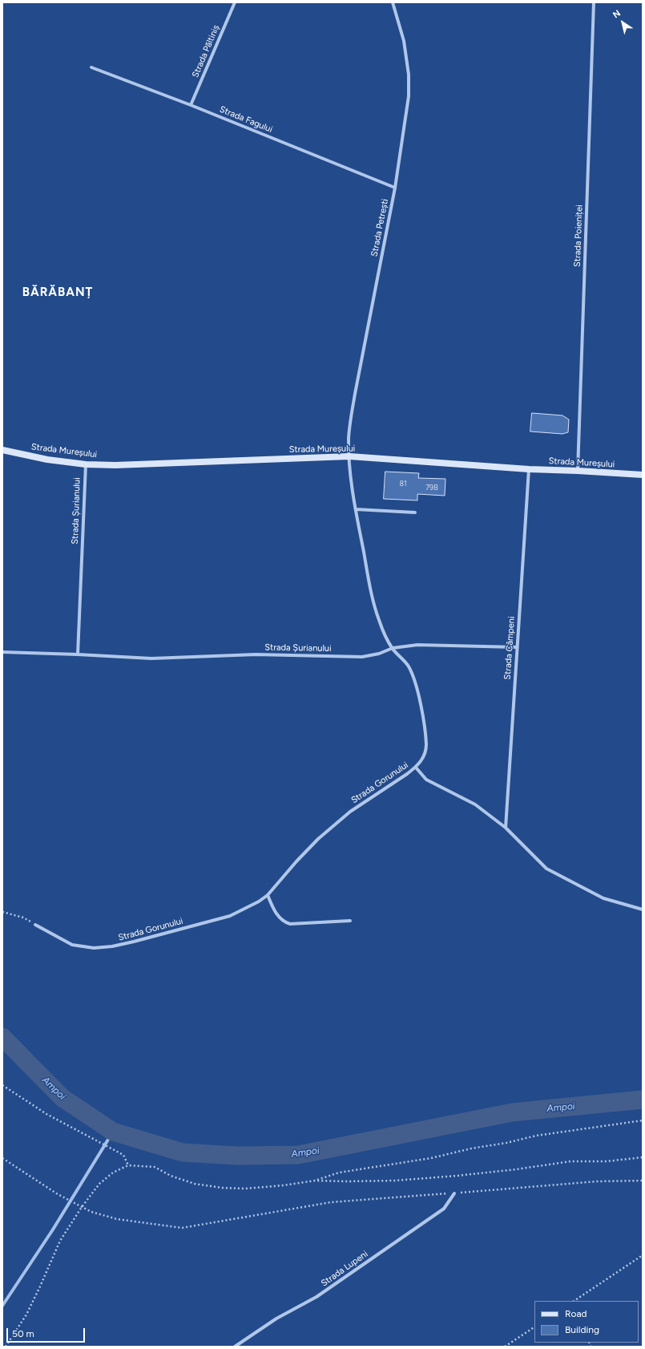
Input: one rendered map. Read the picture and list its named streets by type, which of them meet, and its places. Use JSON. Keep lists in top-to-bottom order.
{
  "streets": {
    "street": [
      "Strada Păltiniș",
      "Strada Fagului",
      "Strada Petrești",
      "Strada Poieniței",
      "Strada Mureșului",
      "Strada Șurianului",
      "Strada Câmpeni",
      "Strada Gorunului",
      "Strada Lupeni"
    ]
  },
  "crossings": [
    ["Strada Păltiniș", "Strada Fagului"],
    ["Strada Fagului", "Strada Petrești"],
    ["Strada Petrești", "Strada Mureșului"],
    ["Strada Petrești", "Strada Gorunului"],
    ["Strada Poieniței", "Strada Mureșului"],
    ["Strada Mureșului", "Strada Șurianului"],
    ["Strada Mureșului", "Strada Câmpeni"],
    ["Strada Mureșului", "Strada Gorunului"],
    ["Strada Șurianului", "Strada Câmpeni"],
    ["Strada Șurianului", "Strada Gorunului"]
  ],
  "districts": ["BĂRĂBANȚ"],
  "water": ["Ampoi"],
  "house_numbers": ["81", "79B"],
  "legend": ["Road", "Building"],
  "scale_bar": "50 m",
  "north": "top left"
}
